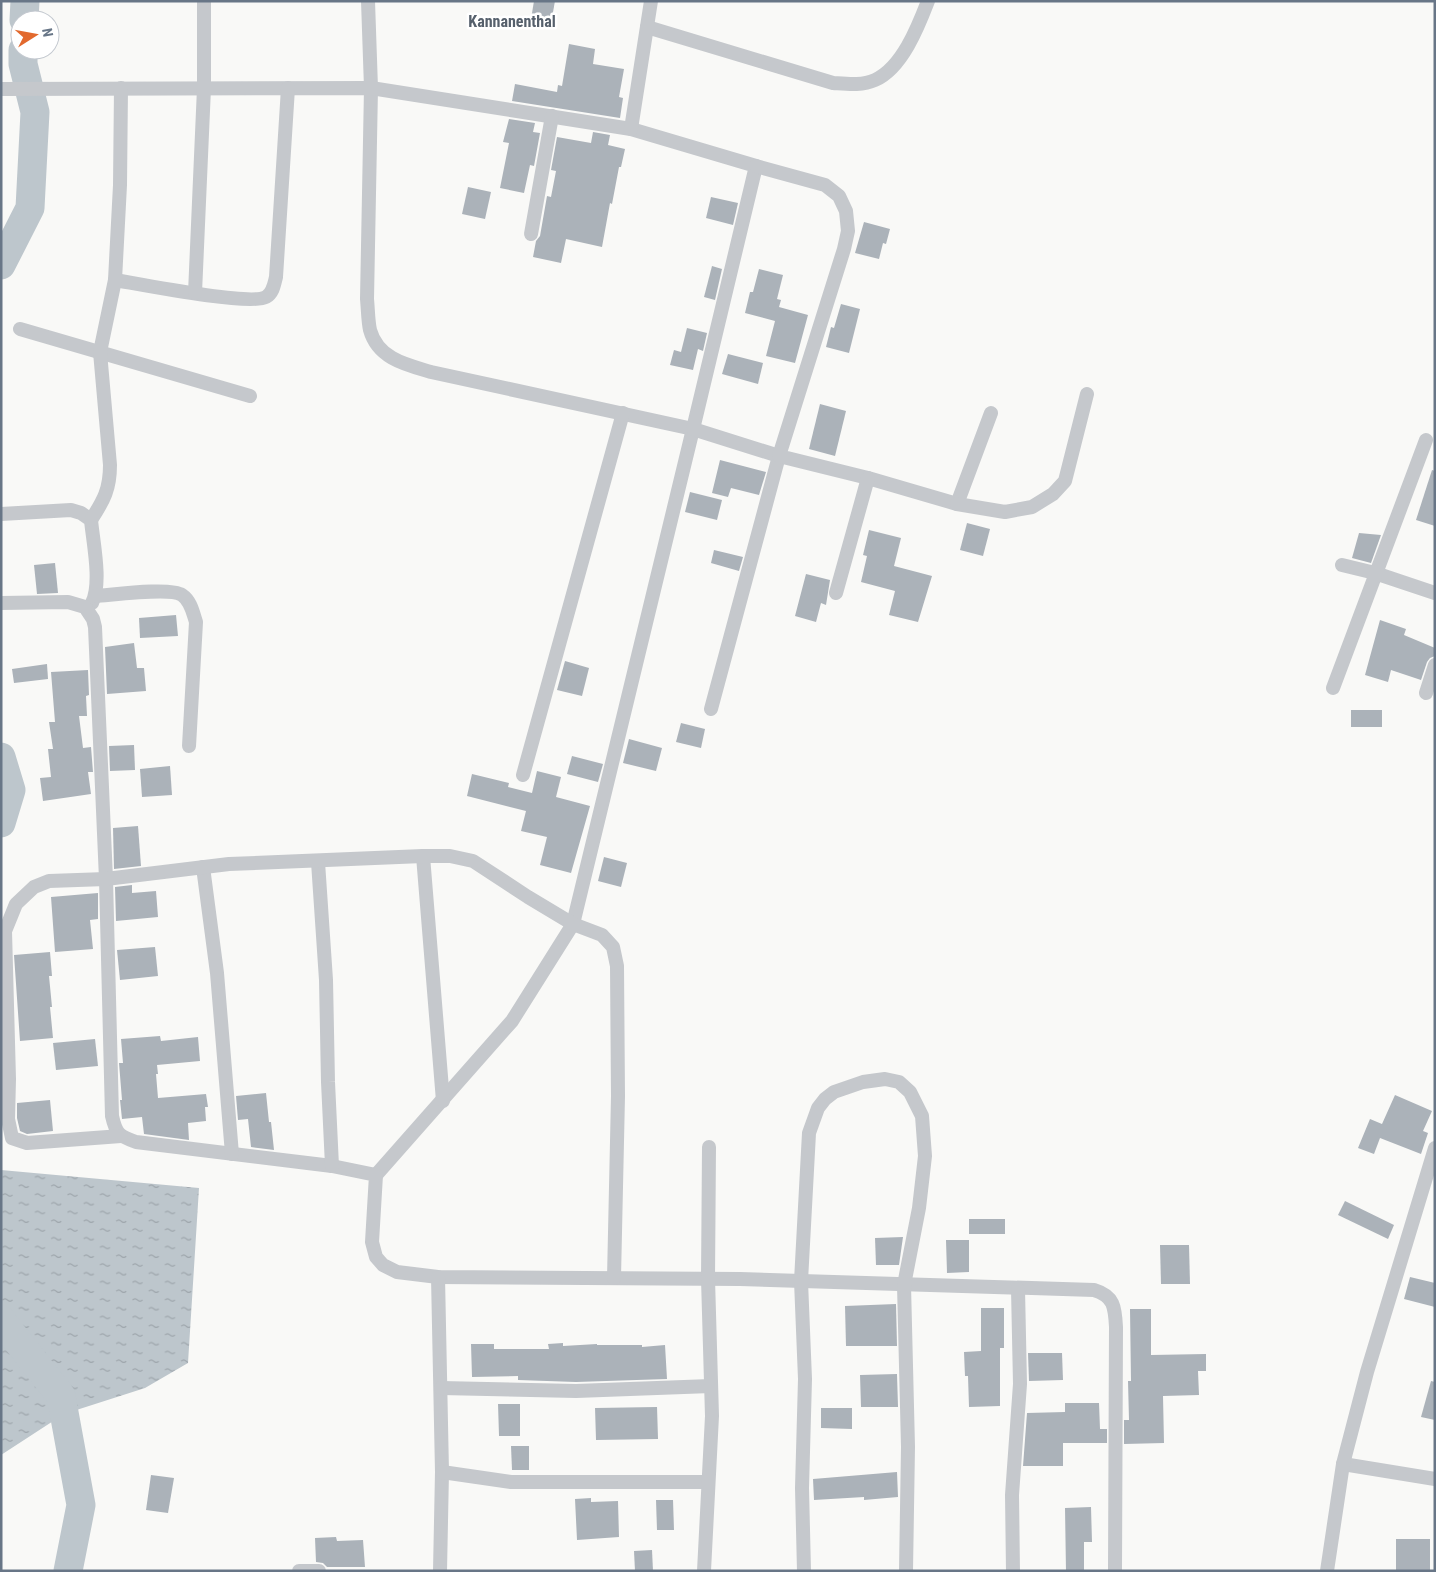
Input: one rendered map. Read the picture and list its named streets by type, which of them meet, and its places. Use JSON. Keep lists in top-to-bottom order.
{
  "districts": ["Kannanenthal"],
  "north": "right"
}
